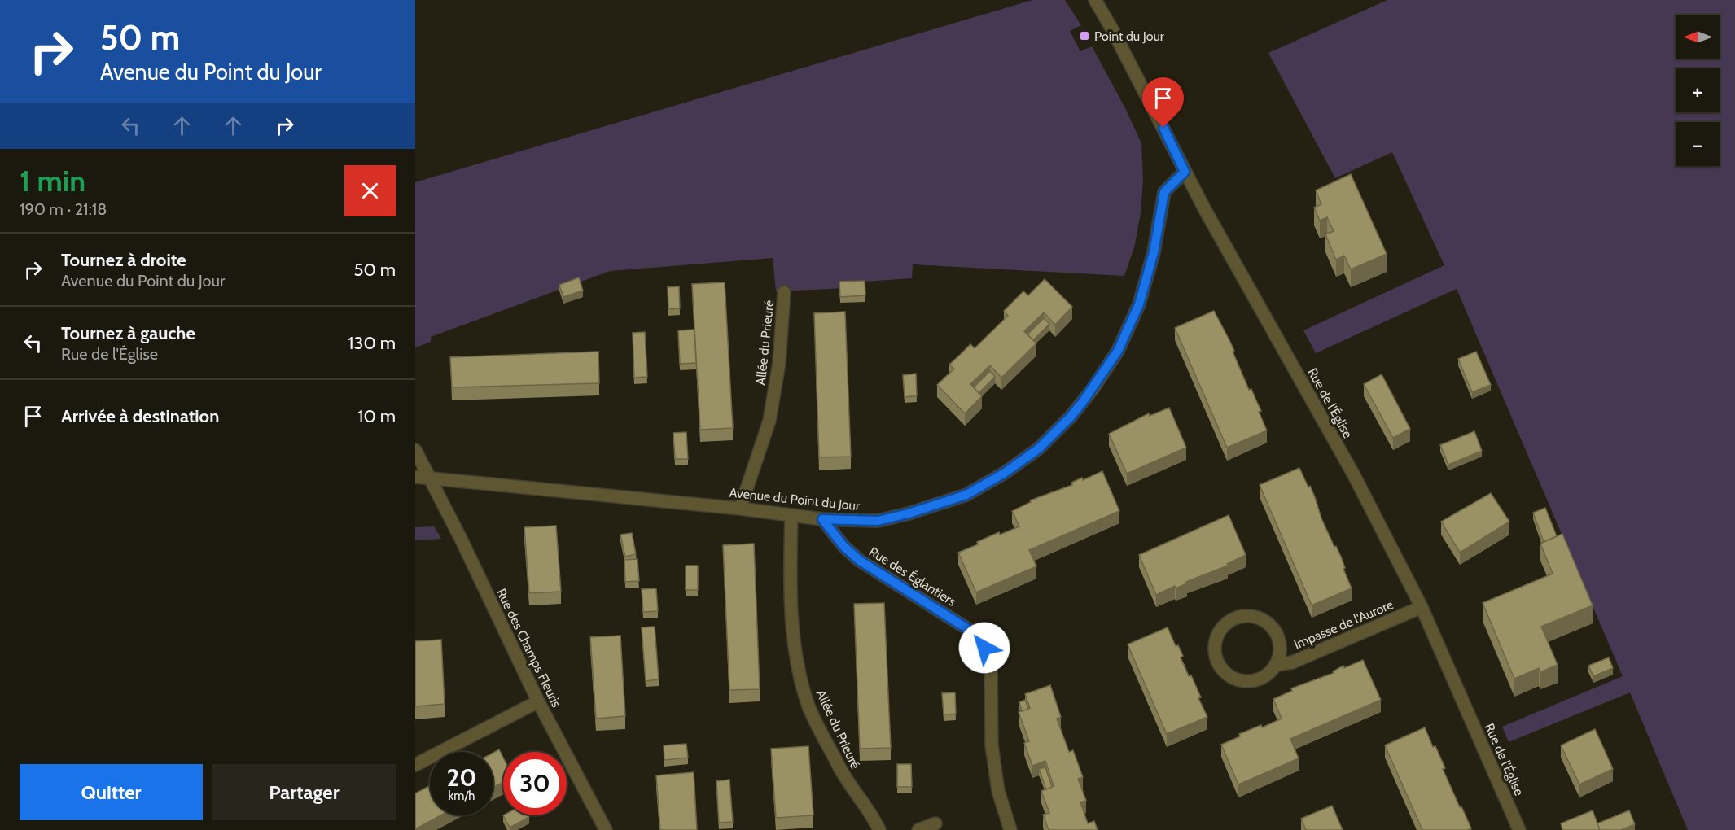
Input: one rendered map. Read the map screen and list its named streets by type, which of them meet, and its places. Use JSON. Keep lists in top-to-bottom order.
{
  "streets": {
    "street": [
      "Allée du Prieuré",
      "Rue de l'Église",
      "Avenue du Point du Jour",
      "Rue des Églantiers",
      "Impasse de l'Aurore",
      "Rue des Champs Fleuris"
    ]
  },
  "crossings": [
    ["Allée du Prieuré", "Avenue du Point du Jour"],
    ["Rue de l'Église", "Avenue du Point du Jour"],
    ["Rue de l'Église", "Impasse de l'Aurore"],
    ["Avenue du Point du Jour", "Rue des Églantiers"],
    ["Avenue du Point du Jour", "Rue des Champs Fleuris"]
  ],
  "places": {
    "transit": ["Point du Jour"]
  },
  "north": "left",
  "page": {
    "turn": ["50 m", "Avenue du Point du Jour"],
    "map_buttons": ["+", "−"],
    "heading": ["1 min", "190 m · 21:18"],
    "list": [
      {
        "name": "Tournez à droite",
        "note": "Avenue du Point du Jour",
        "value": "50 m"
      },
      {
        "name": "Tournez à gauche",
        "note": "Rue de l'Église",
        "value": "130 m"
      },
      {
        "name": "Arrivée à destination",
        "value": "10 m"
      }
    ],
    "speed": "20 km/h",
    "limit": "30",
    "buttons": ["Quitter", "Partager"]
  }
}
